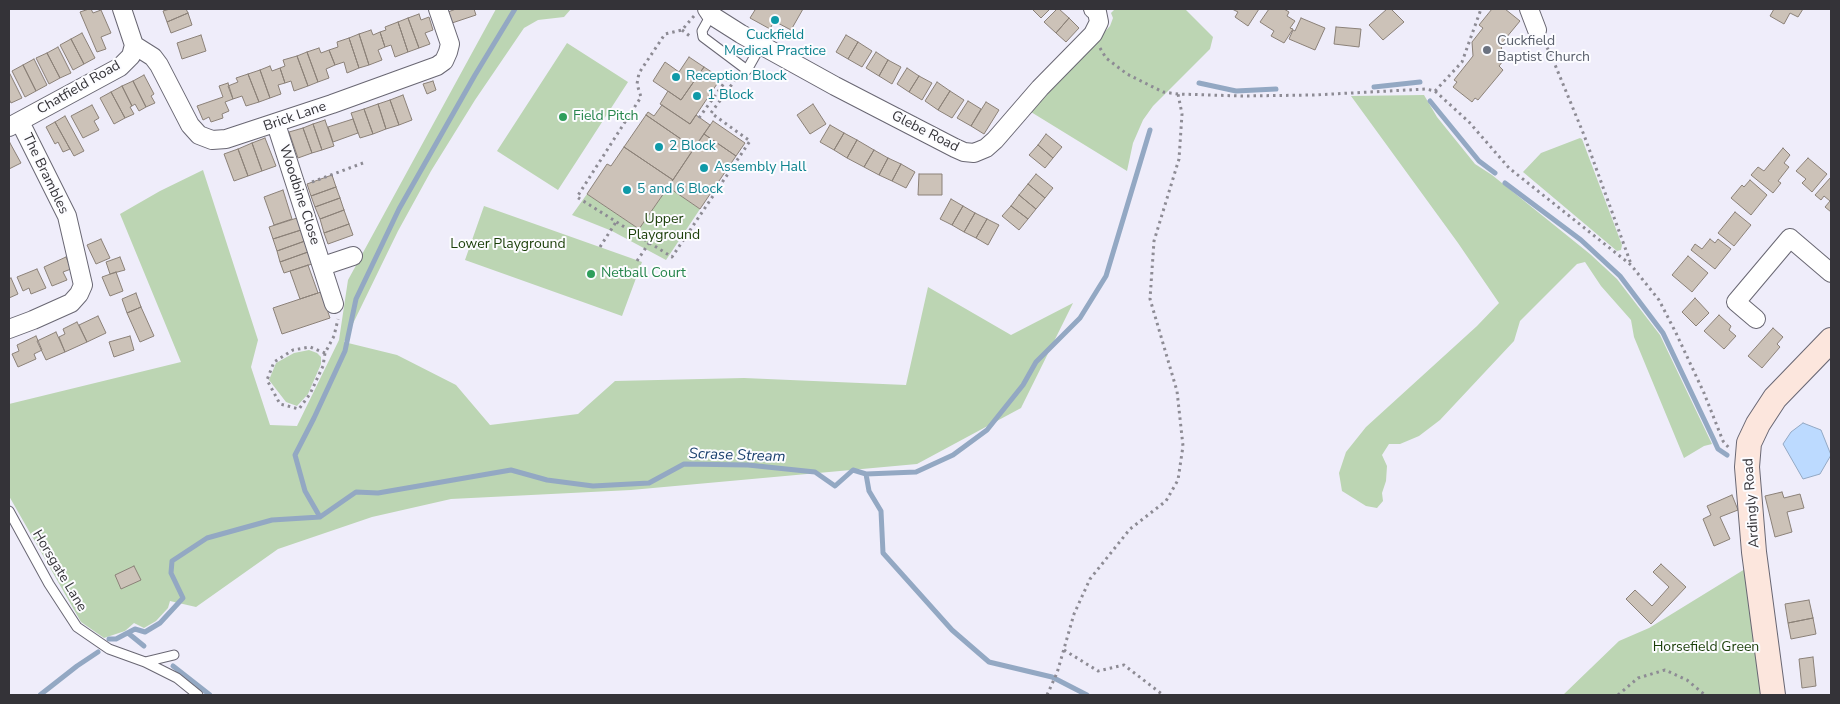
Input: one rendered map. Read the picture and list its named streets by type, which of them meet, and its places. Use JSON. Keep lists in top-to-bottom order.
{
  "streets": {
    "street": [
      "Chatfield Road",
      "Brick Lane",
      "Glebe Road",
      "The Brambles",
      "Woodbine Close",
      "Ardingly Road"
    ],
    "lane": ["Horsgate Lane"]
  },
  "crossings": [
    ["Chatfield Road", "Brick Lane"],
    ["Chatfield Road", "The Brambles"],
    ["Brick Lane", "Woodbine Close"]
  ],
  "water": ["Scrase Stream"],
  "parks": ["Upper Playground", "Lower Playground", "Horsefield Green"],
  "places": [
    "Cuckfield Medical Practice",
    "Cuckfield Baptist Church",
    "Reception Block",
    "1 Block",
    "Field Pitch",
    "2 Block",
    "Assembly Hall",
    "5 and 6 Block",
    "Netball Court"
  ]
}
